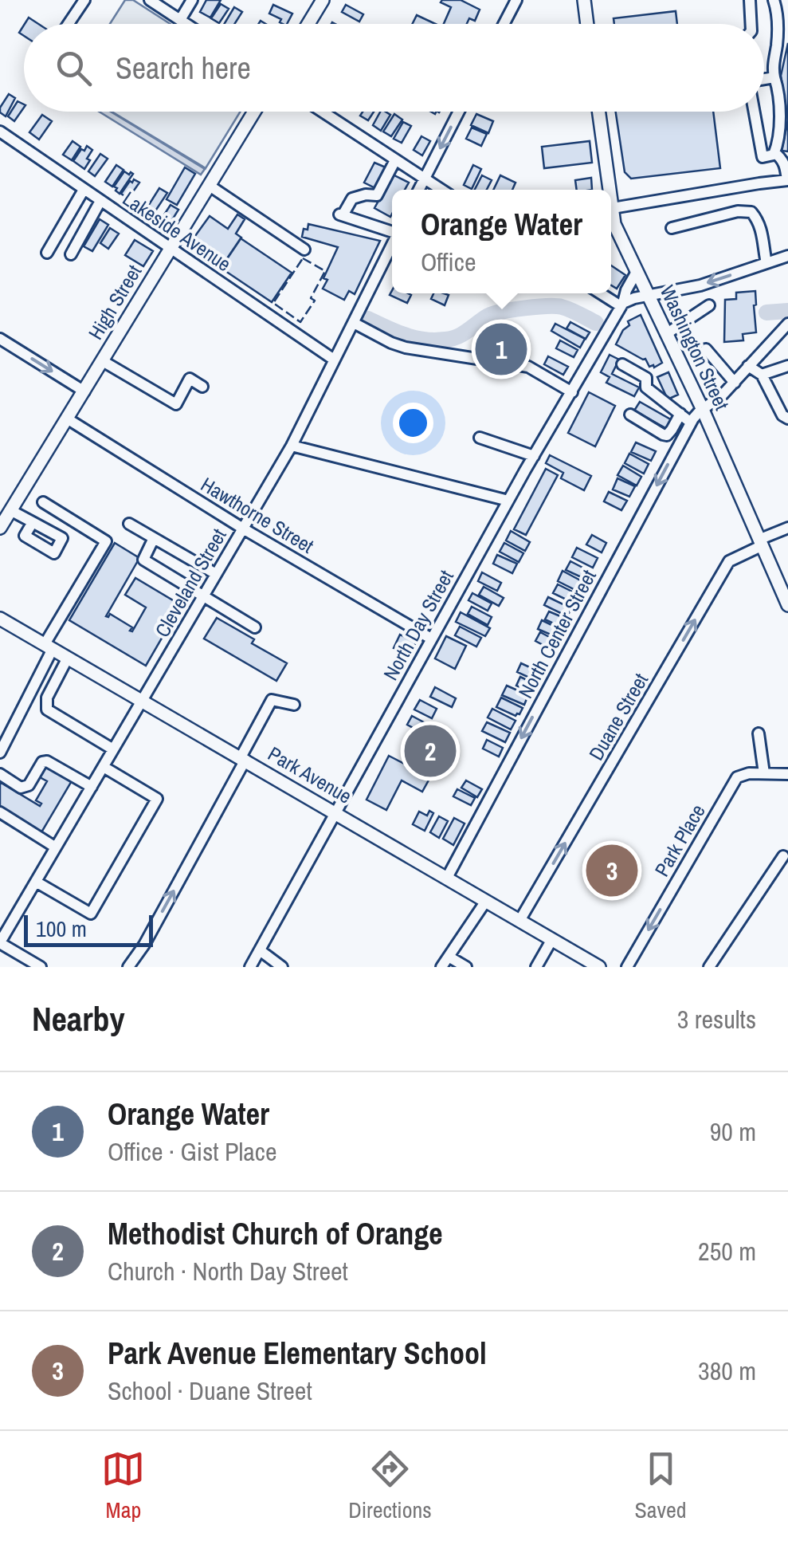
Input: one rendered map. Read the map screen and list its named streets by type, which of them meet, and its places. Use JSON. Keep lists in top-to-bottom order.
{
  "streets": {
    "main road": ["High Street", "Washington Street", "Park Avenue"],
    "street": [
      "Lakeside Avenue",
      "Hawthorne Street",
      "Cleveland Street",
      "North Day Street",
      "North Center Street",
      "Duane Street",
      "Park Place"
    ]
  },
  "crossings": [
    ["Lakeside Avenue", "High Street"],
    ["Lakeside Avenue", "Cleveland Street"],
    ["High Street", "Hawthorne Street"],
    ["Washington Street", "North Day Street"],
    ["Washington Street", "North Center Street"],
    ["Washington Street", "Duane Street"],
    ["Hawthorne Street", "Cleveland Street"],
    ["Hawthorne Street", "North Day Street"],
    ["Cleveland Street", "Park Avenue"],
    ["North Day Street", "Park Avenue"],
    ["North Center Street", "Park Avenue"],
    ["Duane Street", "Park Avenue"]
  ],
  "one_way": ["North Center Street", "Duane Street"],
  "scale_bar": "100 m",
  "page": {
    "search": "Search here",
    "popup": ["Orange Water", "Office"],
    "pins": ["1", "2", "3"],
    "scale": "100 m",
    "heading": ["Nearby", "3 results"],
    "list": [
      {
        "mark": "1",
        "name": "Orange Water",
        "note": "Office · Gist Place",
        "value": "90 m"
      },
      {
        "mark": "2",
        "name": "Methodist Church of Orange",
        "note": "Church · North Day Street",
        "value": "250 m"
      },
      {
        "mark": "3",
        "name": "Park Avenue Elementary School",
        "note": "School · Duane Street",
        "value": "380 m"
      }
    ],
    "nav": ["Map", "Directions", "Saved"]
  }
}
